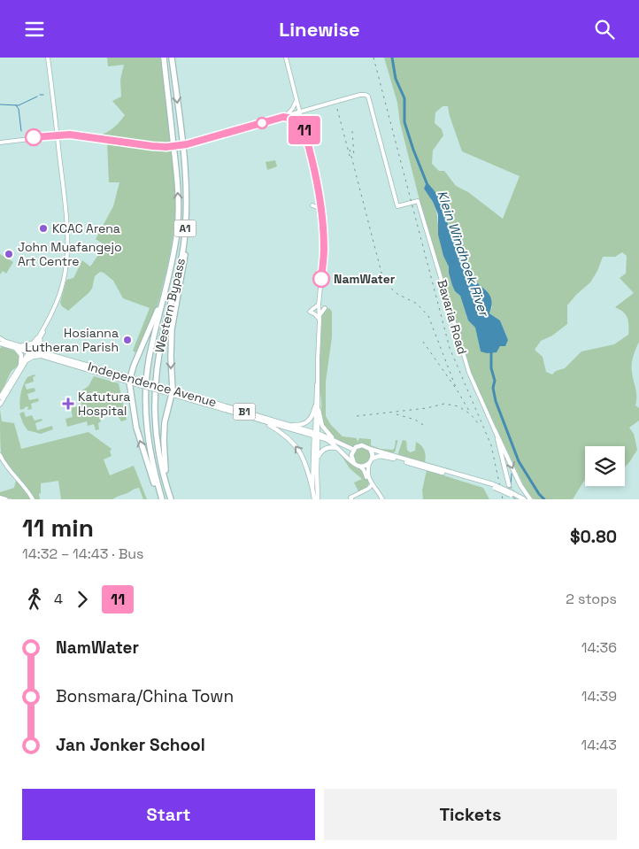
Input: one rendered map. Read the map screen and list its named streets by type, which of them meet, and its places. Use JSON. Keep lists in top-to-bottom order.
{
  "streets": {
    "highway": ["A1", "Western Bypass"],
    "main road": ["Independence Avenue", "B1"],
    "street": ["Bavaria Road"]
  },
  "crossings": [
    ["Independence Avenue", "B1"]
  ],
  "water": ["Klein Windhoek River"],
  "places": {
    "other": [
      "KCAC Arena",
      "John Muafangejo Art Centre",
      "NamWater",
      "Hosianna Lutheran Parish"
    ],
    "health": ["Katutura Hospital"]
  },
  "lines": ["bus line 11"],
  "page": {
    "header": "Linewise",
    "on_map": "11",
    "heading": ["11 min", "14:32 – 14:43 · Bus", "$0.80"],
    "legs": ["4", "11", "2 stops"],
    "list": [
      {
        "name": "NamWater",
        "value": "14:36"
      },
      {
        "name": "Bonsmara/China Town",
        "value": "14:39"
      },
      {
        "name": "Jan Jonker School",
        "value": "14:43"
      }
    ],
    "buttons": ["Start", "Tickets"]
  }
}
